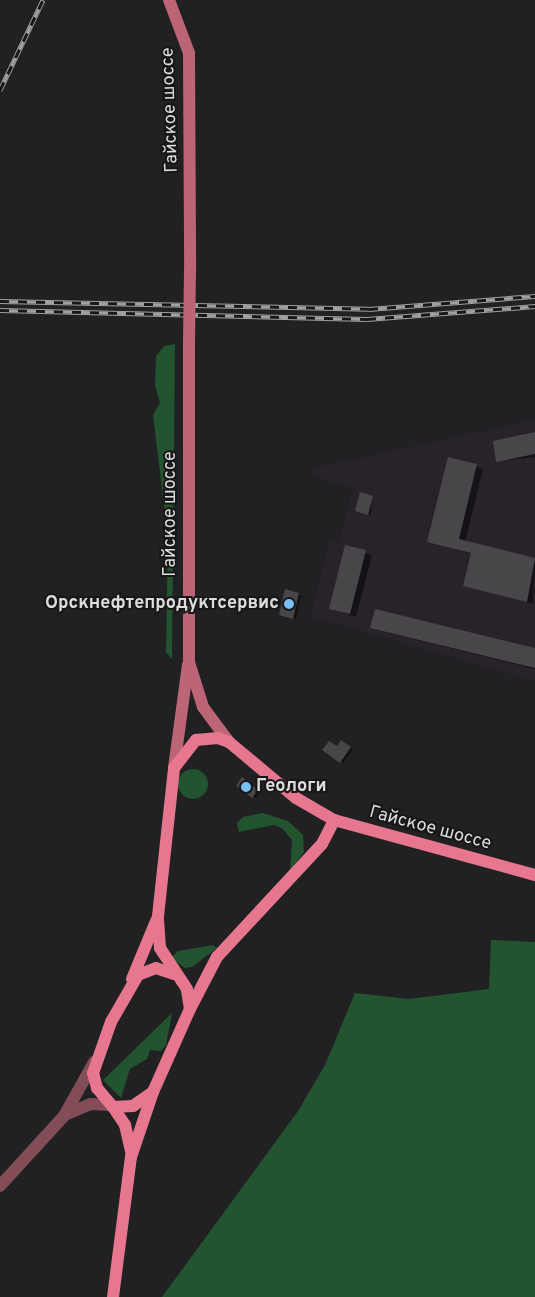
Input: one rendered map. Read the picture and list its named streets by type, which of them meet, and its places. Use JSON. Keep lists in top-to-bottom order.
{
  "streets": {
    "main road": ["Гайское шоссе"]
  },
  "places": ["Орскнефтепродуктсервис", "Геологи"]
}
